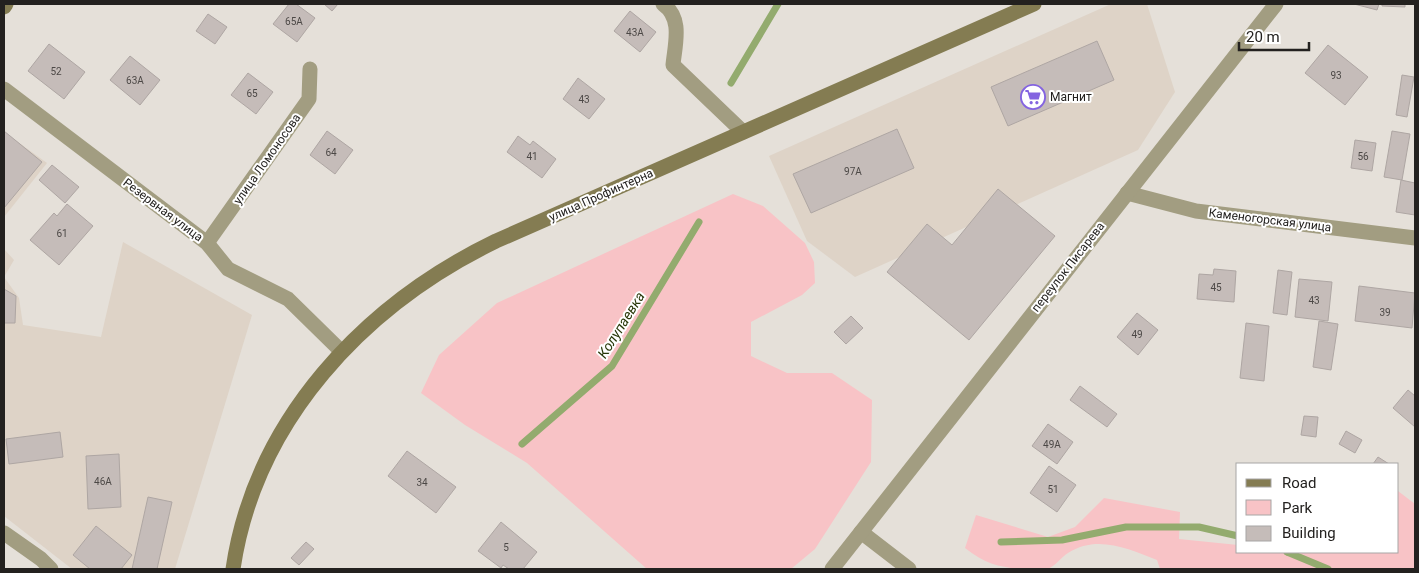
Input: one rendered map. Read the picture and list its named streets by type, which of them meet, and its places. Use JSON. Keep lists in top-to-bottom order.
{
  "streets": {
    "main road": ["улица Профинтерна"],
    "street": [
      "улица Ломоносова",
      "Резервная улица",
      "Каменогорская улица",
      "переулок Писарева"
    ]
  },
  "crossings": [
    ["улица Ломоносова", "Резервная улица"],
    ["улица Профинтерна", "Резервная улица"],
    ["Каменогорская улица", "переулок Писарева"]
  ],
  "water": ["Колупаевка"],
  "places": {
    "supermarket": ["Магнит"]
  },
  "house_numbers": [
    "65А",
    "43А",
    "52",
    "93",
    "63А",
    "65",
    "43",
    "64",
    "41",
    "56",
    "97А",
    "61",
    "45",
    "43",
    "39",
    "49",
    "49А",
    "46А",
    "34",
    "51",
    "5"
  ],
  "legend": ["Road", "Park", "Building"],
  "scale_bar": "20 m"
}
